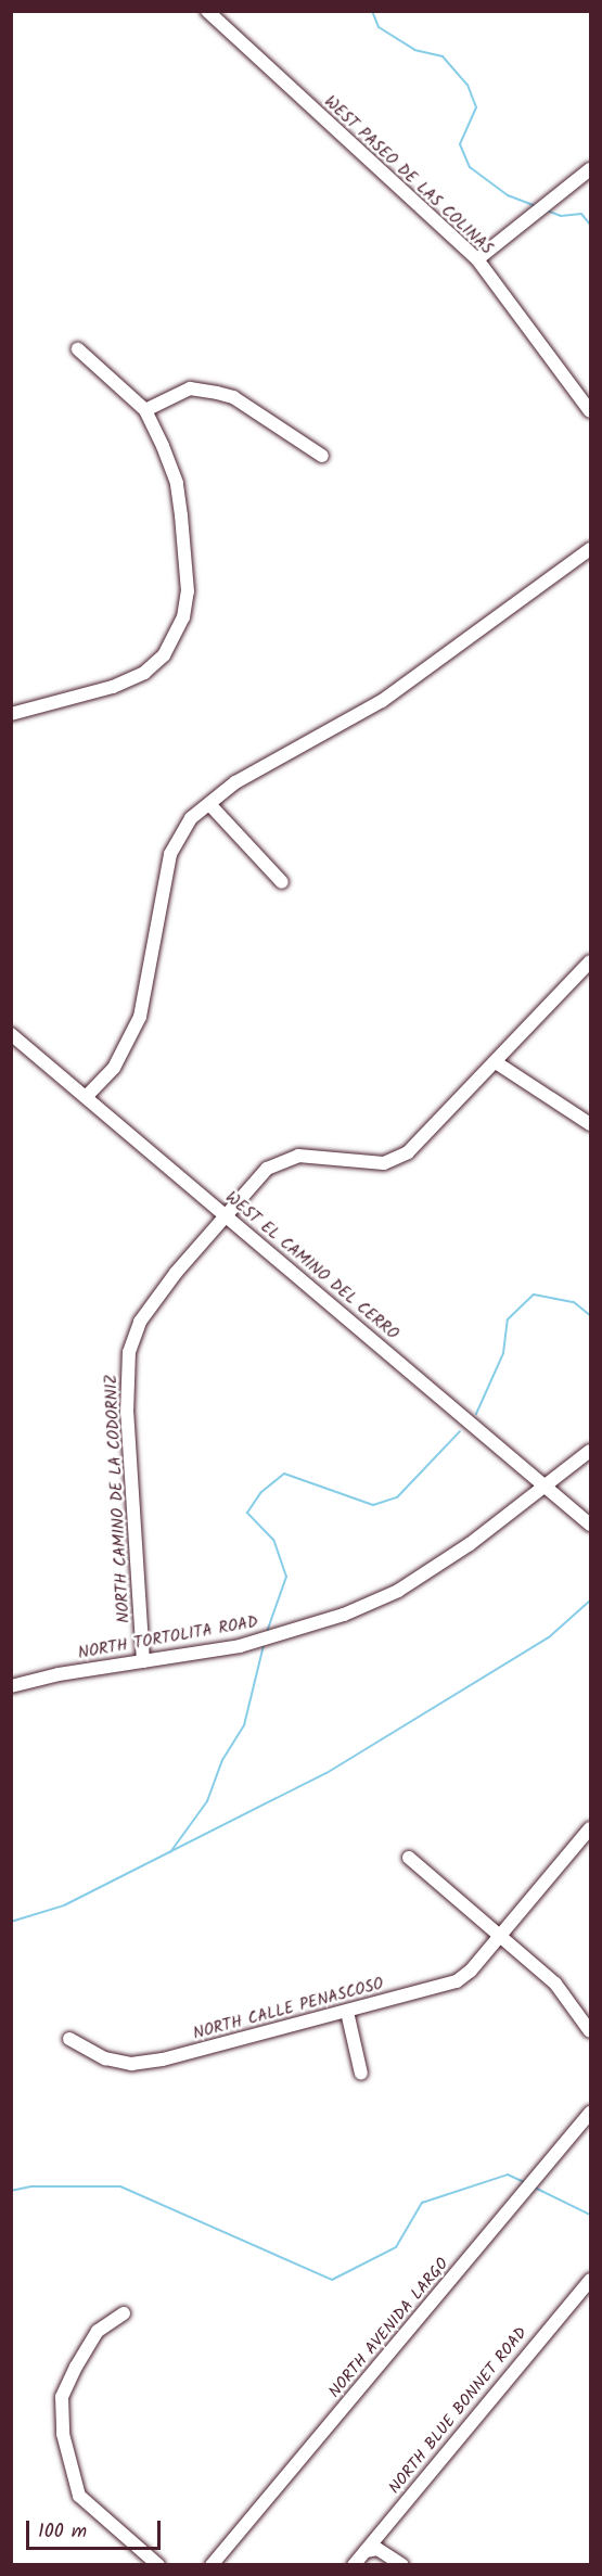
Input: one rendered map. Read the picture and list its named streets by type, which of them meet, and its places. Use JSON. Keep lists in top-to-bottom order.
{
  "streets": {
    "street": [
      "WEST PASEO DE LAS COLINAS",
      "WEST EL CAMINO DEL CERRO",
      "NORTH CAMINO DE LA CODORNIZ",
      "NORTH TORTOLITA ROAD",
      "NORTH CALLE PENASCOSO",
      "NORTH AVENIDA LARGO",
      "NORTH BLUE BONNET ROAD"
    ]
  },
  "crossings": [
    ["WEST EL CAMINO DEL CERRO", "NORTH CAMINO DE LA CODORNIZ"],
    ["WEST EL CAMINO DEL CERRO", "NORTH TORTOLITA ROAD"],
    ["NORTH CAMINO DE LA CODORNIZ", "NORTH TORTOLITA ROAD"]
  ],
  "scale_bar": "100 m"
}
